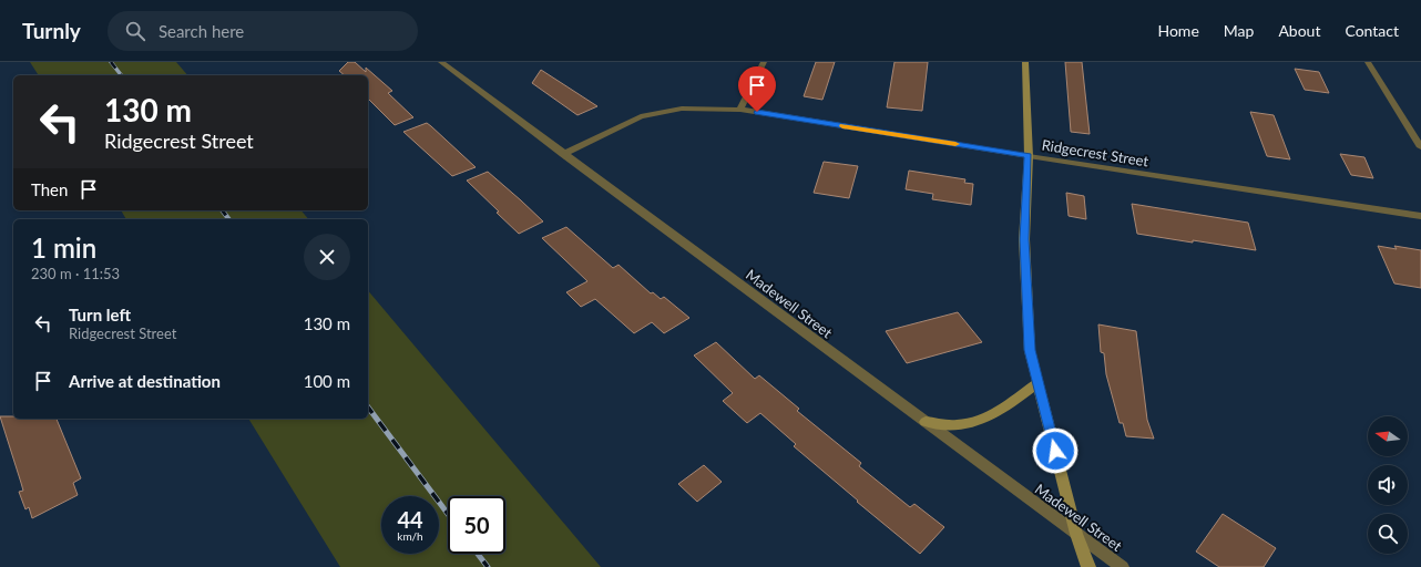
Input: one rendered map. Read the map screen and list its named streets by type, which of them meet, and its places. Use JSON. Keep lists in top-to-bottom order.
{
  "streets": {
    "street": ["Ridgecrest Street", "Madewell Street"]
  },
  "crossings": [
    ["Ridgecrest Street", "Madewell Street"]
  ],
  "north": "left",
  "page": {
    "header": "Turnly",
    "search": "Search here",
    "nav": [
      "Home",
      "Map",
      "About",
      "Contact"
    ],
    "turn": ["130 m", "Ridgecrest Street"],
    "then": "Then",
    "heading": ["1 min", "230 m · 11:53"],
    "list": [
      {
        "name": "Turn left",
        "note": "Ridgecrest Street",
        "value": "130 m"
      },
      {
        "name": "Arrive at destination",
        "value": "100 m"
      }
    ],
    "speed": "44 km/h",
    "limit": "50"
  }
}
